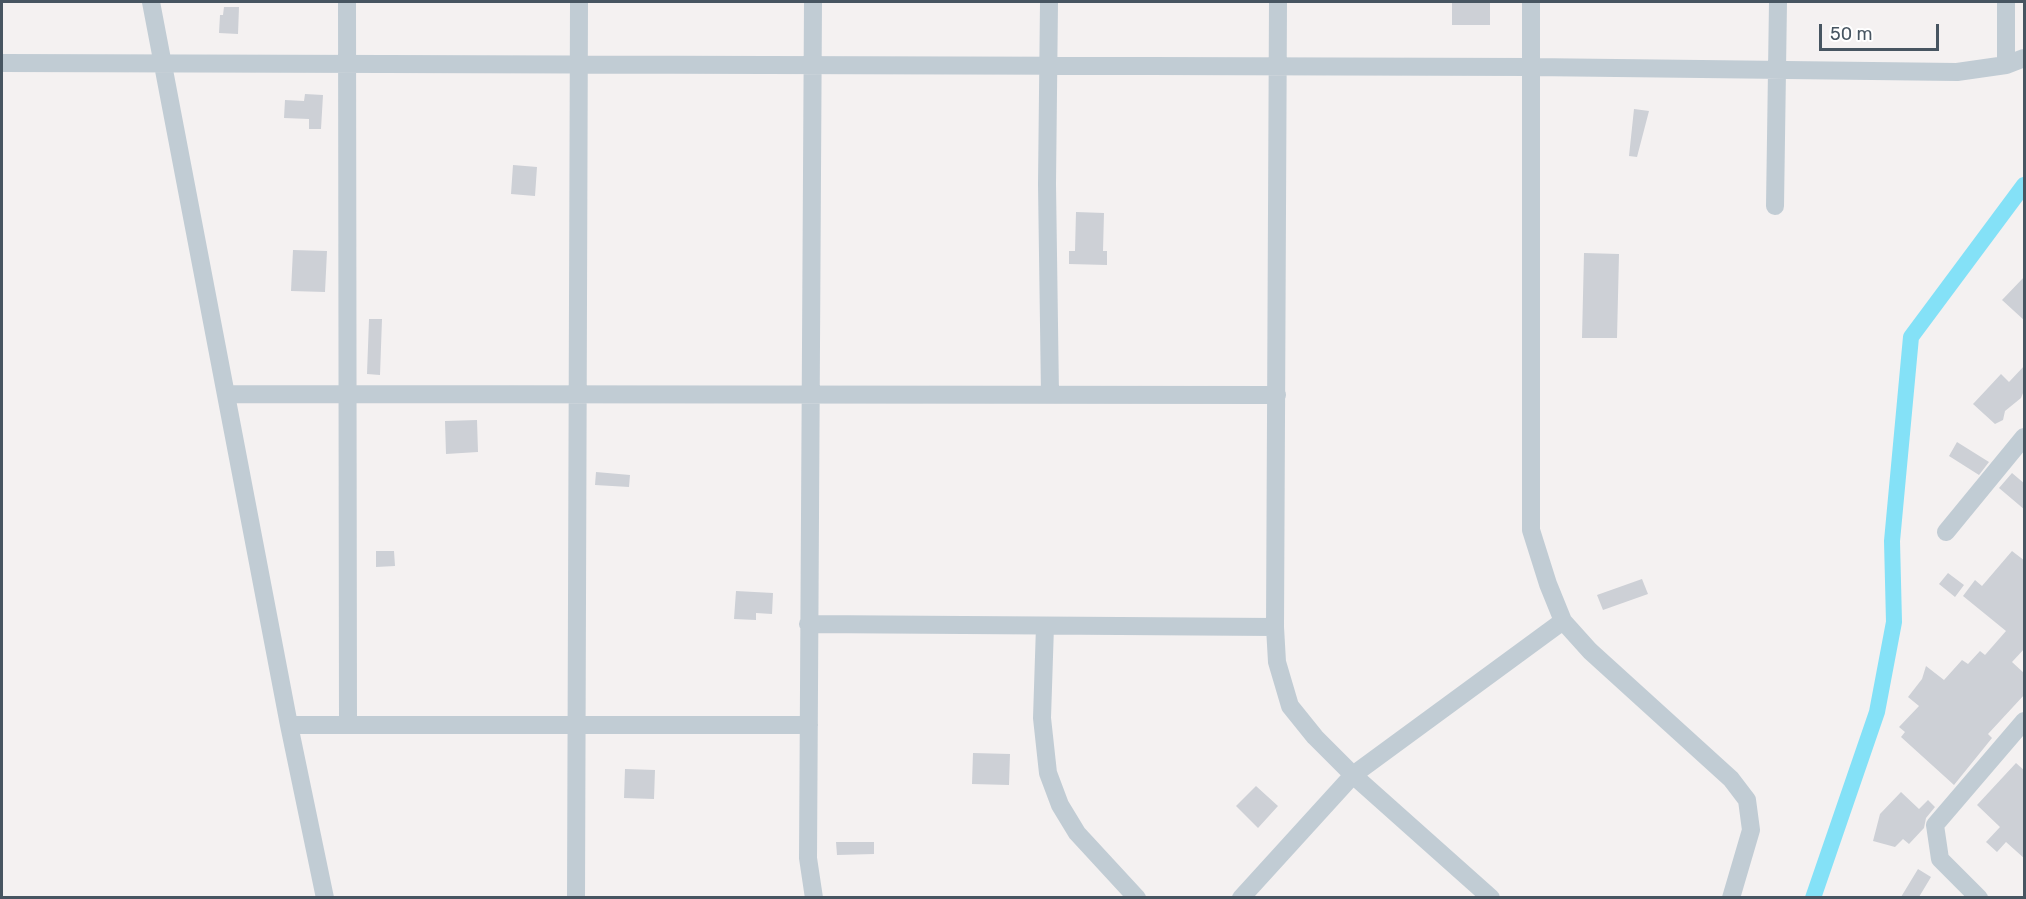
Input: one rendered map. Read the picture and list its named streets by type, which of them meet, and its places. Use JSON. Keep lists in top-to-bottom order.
{
  "scale_bar": "50 m"
}
